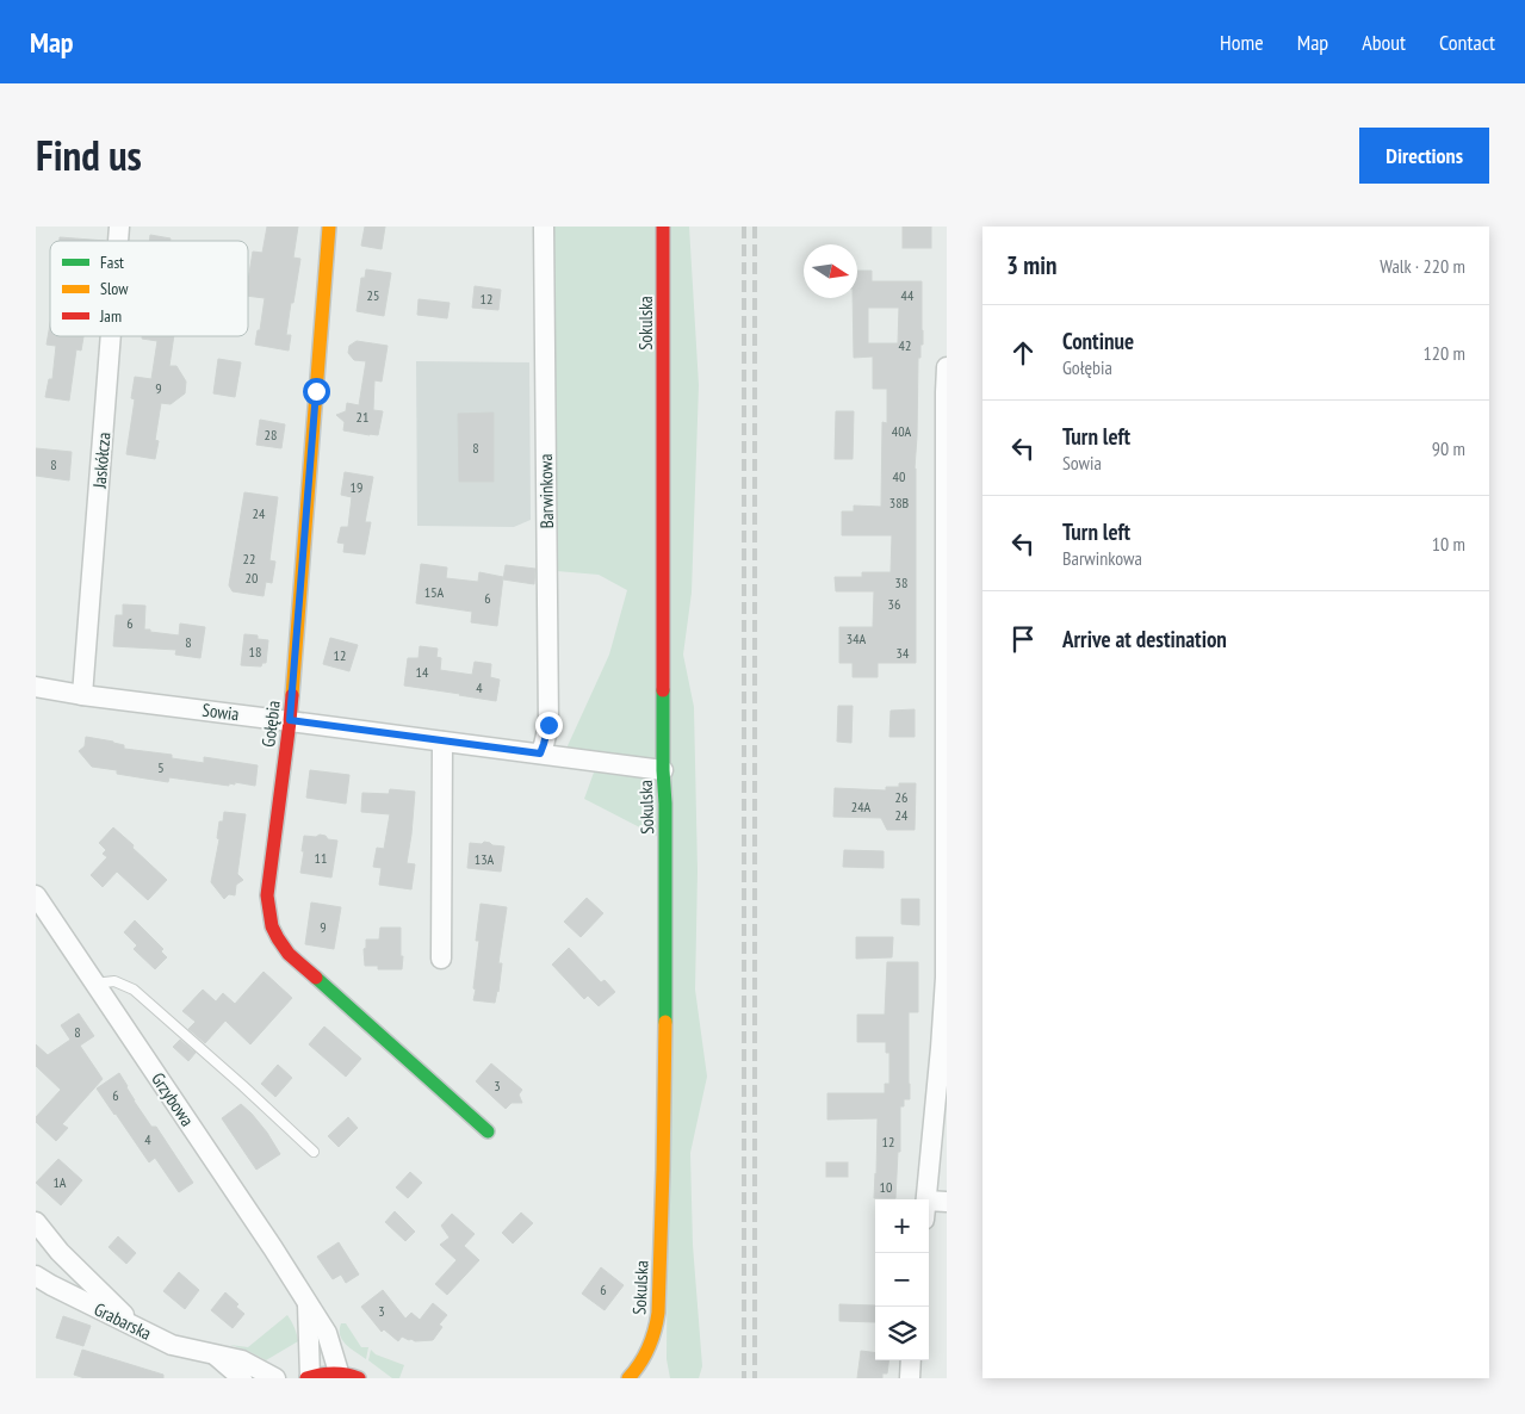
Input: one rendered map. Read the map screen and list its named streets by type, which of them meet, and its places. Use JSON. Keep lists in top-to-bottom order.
{
  "streets": {
    "street": [
      "Sokulska",
      "Jaskółcza",
      "Barwinkowa",
      "Sowia",
      "Gołębia",
      "Grzybowa",
      "Grabarska"
    ]
  },
  "crossings": [
    ["Sokulska", "Sowia"],
    ["Jaskółcza", "Sowia"],
    ["Barwinkowa", "Sowia"],
    ["Sowia", "Gołębia"]
  ],
  "house_numbers": [
    "25",
    "44",
    "12",
    "42",
    "9",
    "21",
    "40A",
    "28",
    "8",
    "8",
    "40",
    "19",
    "38B",
    "24",
    "22",
    "20",
    "38",
    "15A",
    "6",
    "36",
    "6",
    "34A",
    "8",
    "18",
    "34",
    "12",
    "14",
    "4",
    "5",
    "26",
    "24A",
    "24",
    "11",
    "13A",
    "9",
    "8",
    "3",
    "6",
    "4",
    "12",
    "1A",
    "10",
    "6",
    "3"
  ],
  "legend": ["Fast", "Slow", "Jam"],
  "north": "right",
  "page": {
    "header": "Map",
    "nav": [
      "Home",
      "Map",
      "About",
      "Contact"
    ],
    "title": "Find us",
    "buttons": "Directions",
    "heading": ["3 min", "Walk · 220 m"],
    "list": [
      ["Continue", "Gołębia", "120 m"],
      ["Turn left", "Sowia", "90 m"],
      ["Turn left", "Barwinkowa", "10 m"],
      "Arrive at destination"
    ],
    "map_buttons": ["+", "−"]
  }
}
